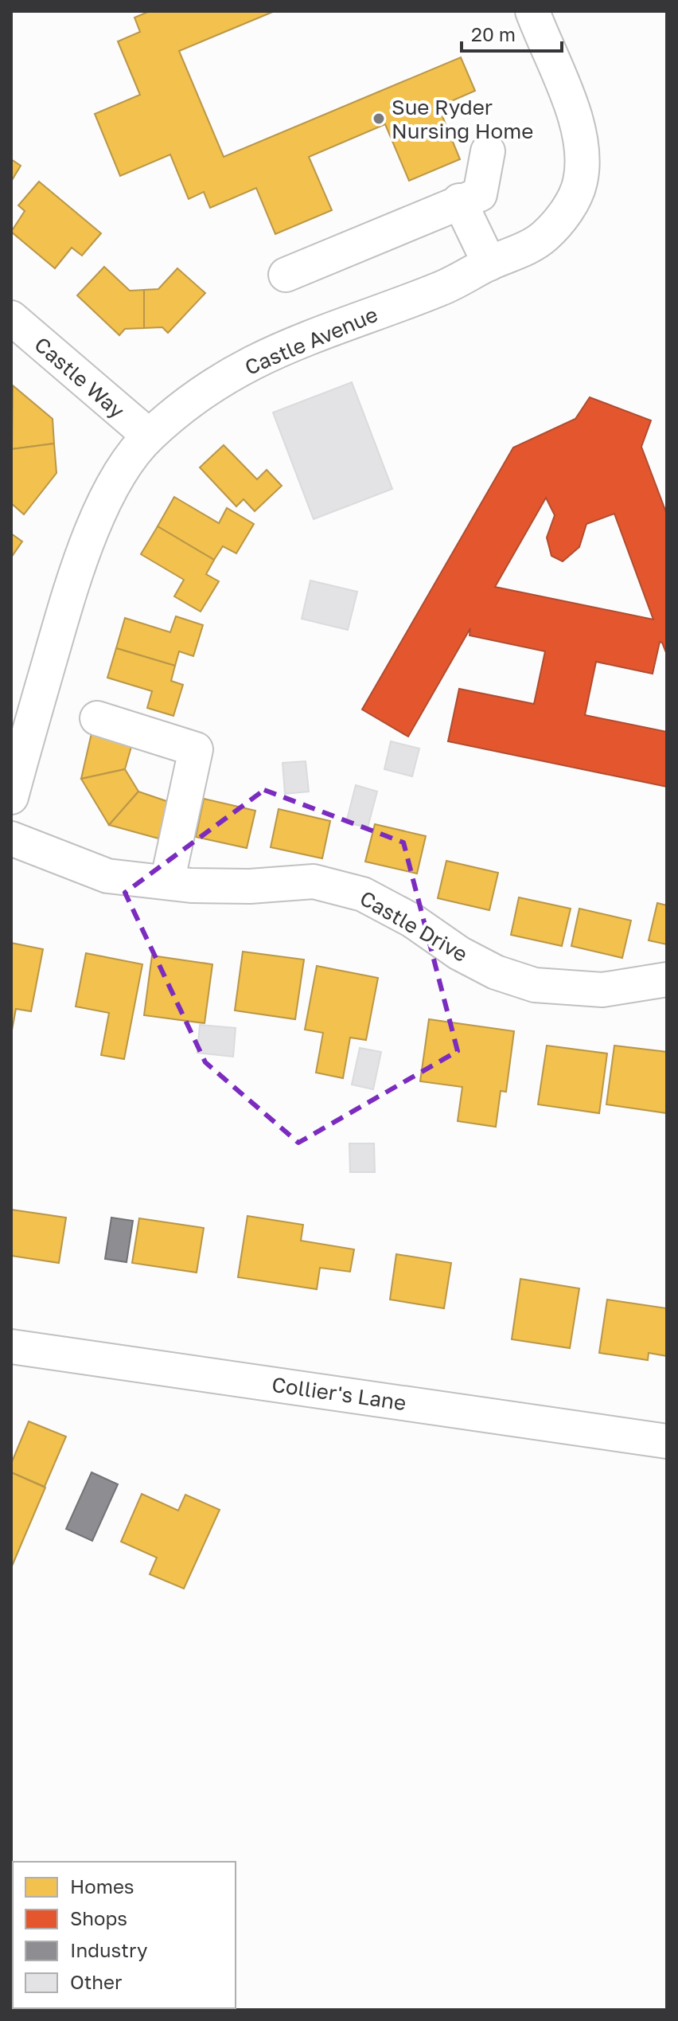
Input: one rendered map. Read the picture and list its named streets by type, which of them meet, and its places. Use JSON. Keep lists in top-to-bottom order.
{
  "streets": {
    "street": [
      "Castle Avenue",
      "Castle Way",
      "Castle Drive",
      "Collier's Lane"
    ]
  },
  "crossings": [
    ["Castle Avenue", "Castle Way"]
  ],
  "places": ["Sue Ryder Nursing Home"],
  "legend": [
    "Homes",
    "Shops",
    "Industry",
    "Other"
  ],
  "scale_bar": "20 m"
}
